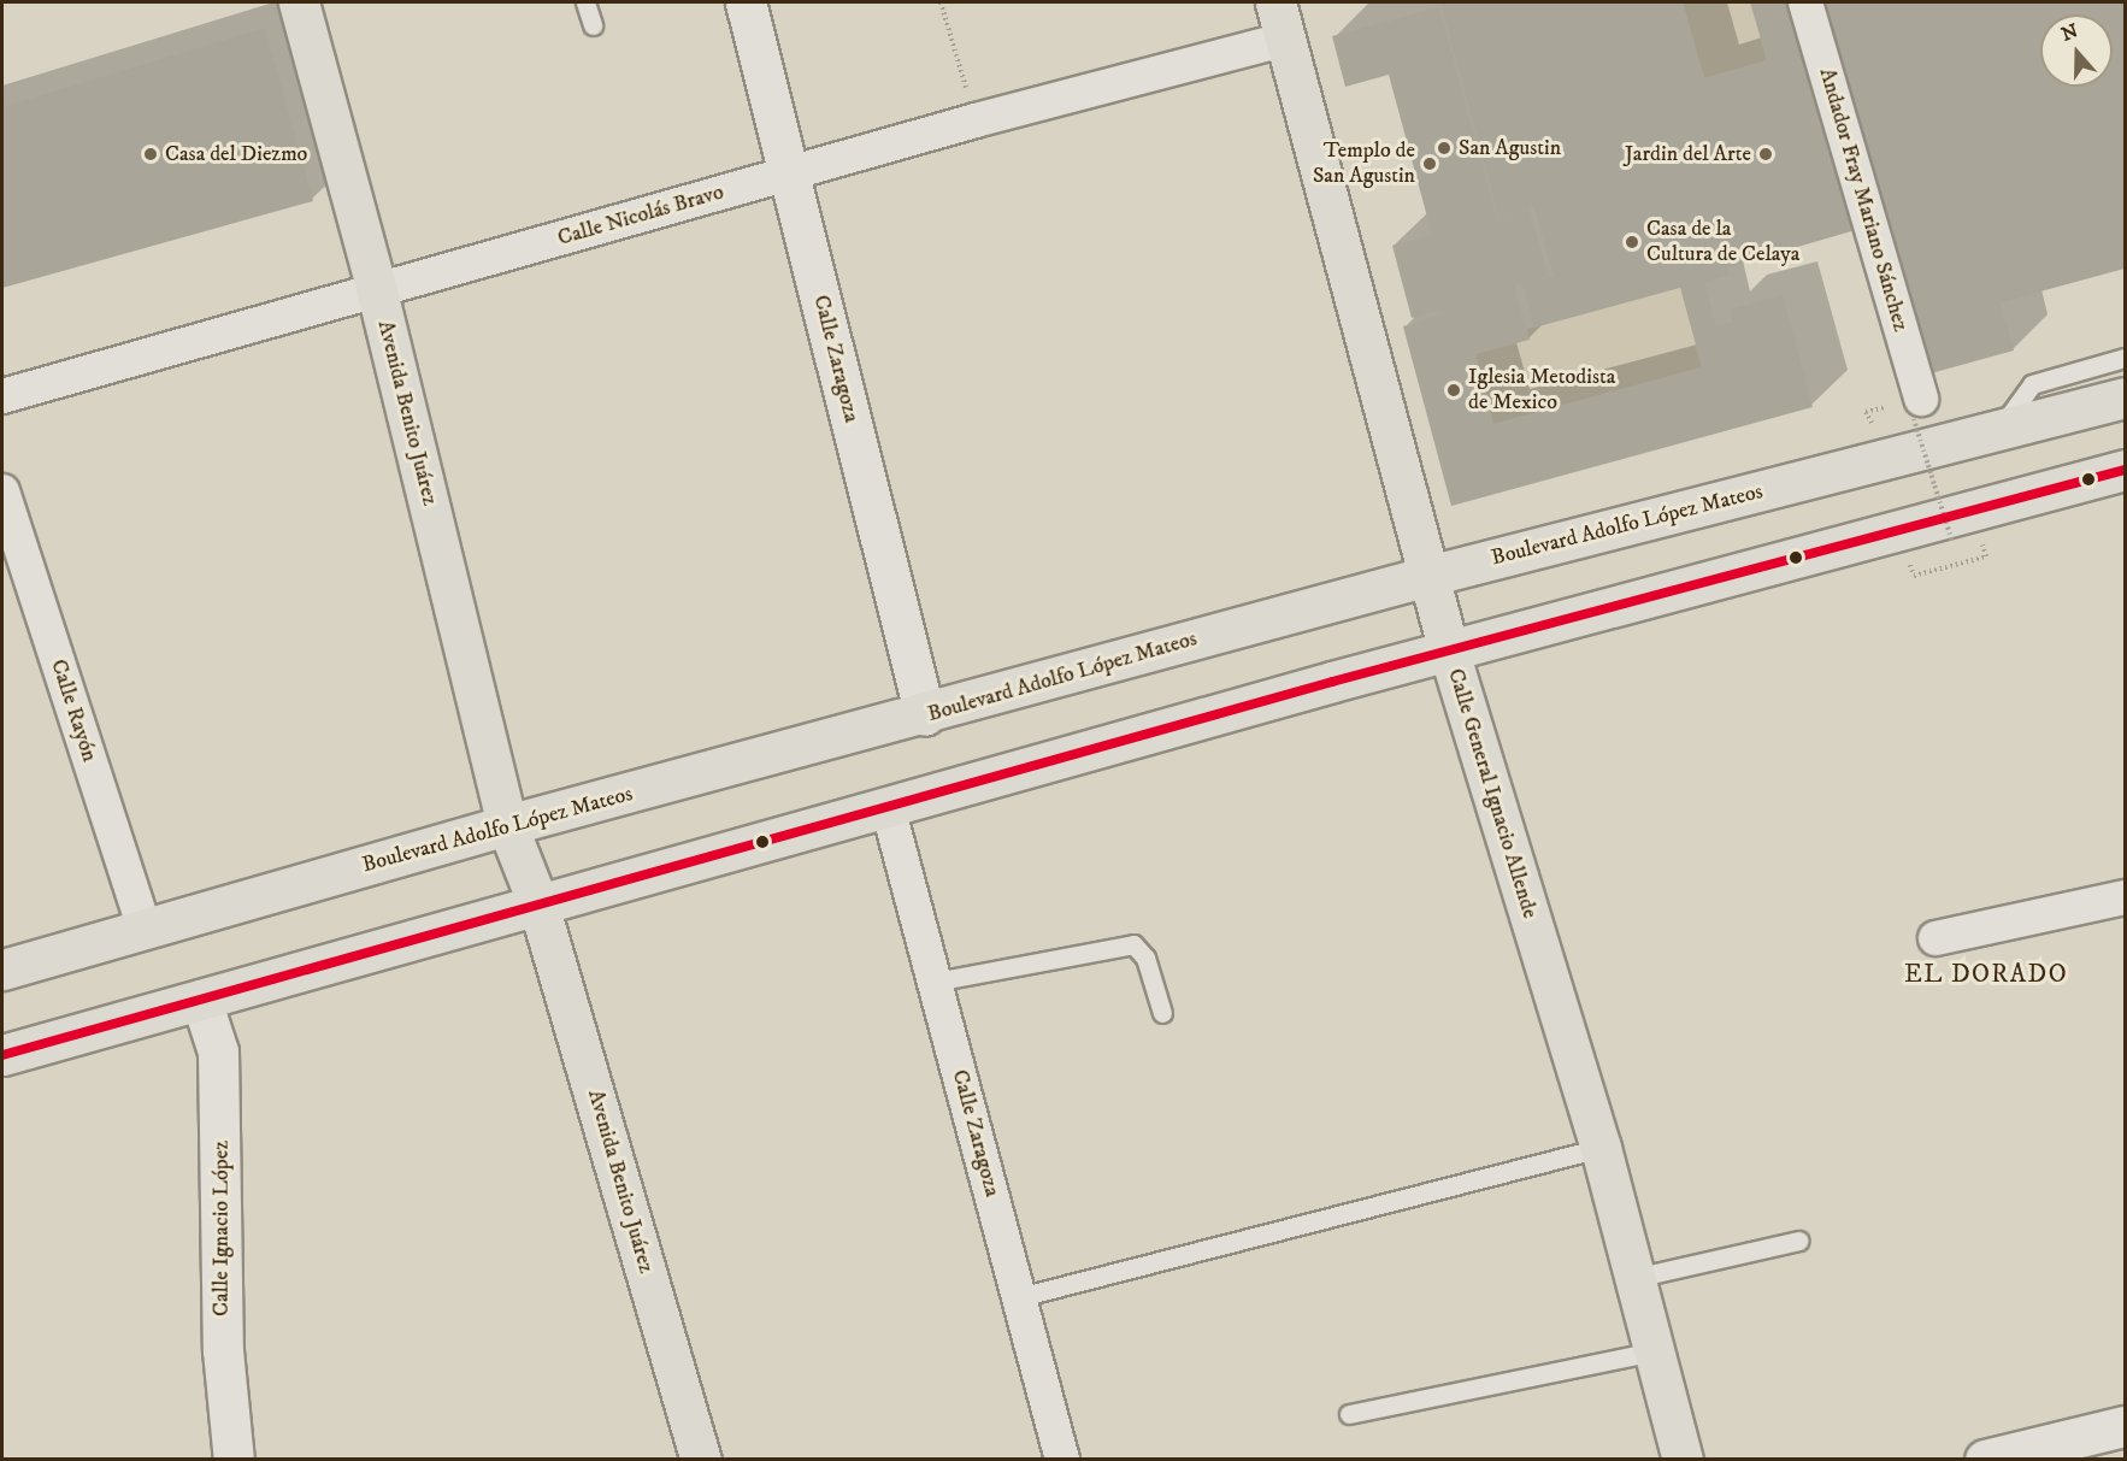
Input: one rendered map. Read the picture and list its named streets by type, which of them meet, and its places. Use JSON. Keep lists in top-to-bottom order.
{
  "streets": {
    "main road": ["Avenida Benito Juárez", "Boulevard Adolfo López Mateos", "Calle General Ignacio Allende"],
    "street": [
      "Andador Fray Mariano Sánchez",
      "Calle Nicolás Bravo",
      "Calle Zaragoza",
      "Calle Rayón",
      "Calle Ignacio López"
    ]
  },
  "crossings": [
    ["Calle Nicolás Bravo", "Calle Zaragoza"],
    ["Calle Nicolás Bravo", "Avenida Benito Juárez"],
    ["Calle Nicolás Bravo", "Calle General Ignacio Allende"],
    ["Calle Zaragoza", "Boulevard Adolfo López Mateos"],
    ["Avenida Benito Juárez", "Boulevard Adolfo López Mateos"],
    ["Boulevard Adolfo López Mateos", "Calle Rayón"],
    ["Boulevard Adolfo López Mateos", "Calle General Ignacio Allende"]
  ],
  "districts": ["EL DORADO"],
  "places": [
    "San Agustin",
    "Casa del Diezmo",
    "Jardin del Arte",
    "Templo de San Agustin",
    "Casa de la Cultura de Celaya",
    "Iglesia Metodista de Mexico"
  ],
  "north": "top"
}
